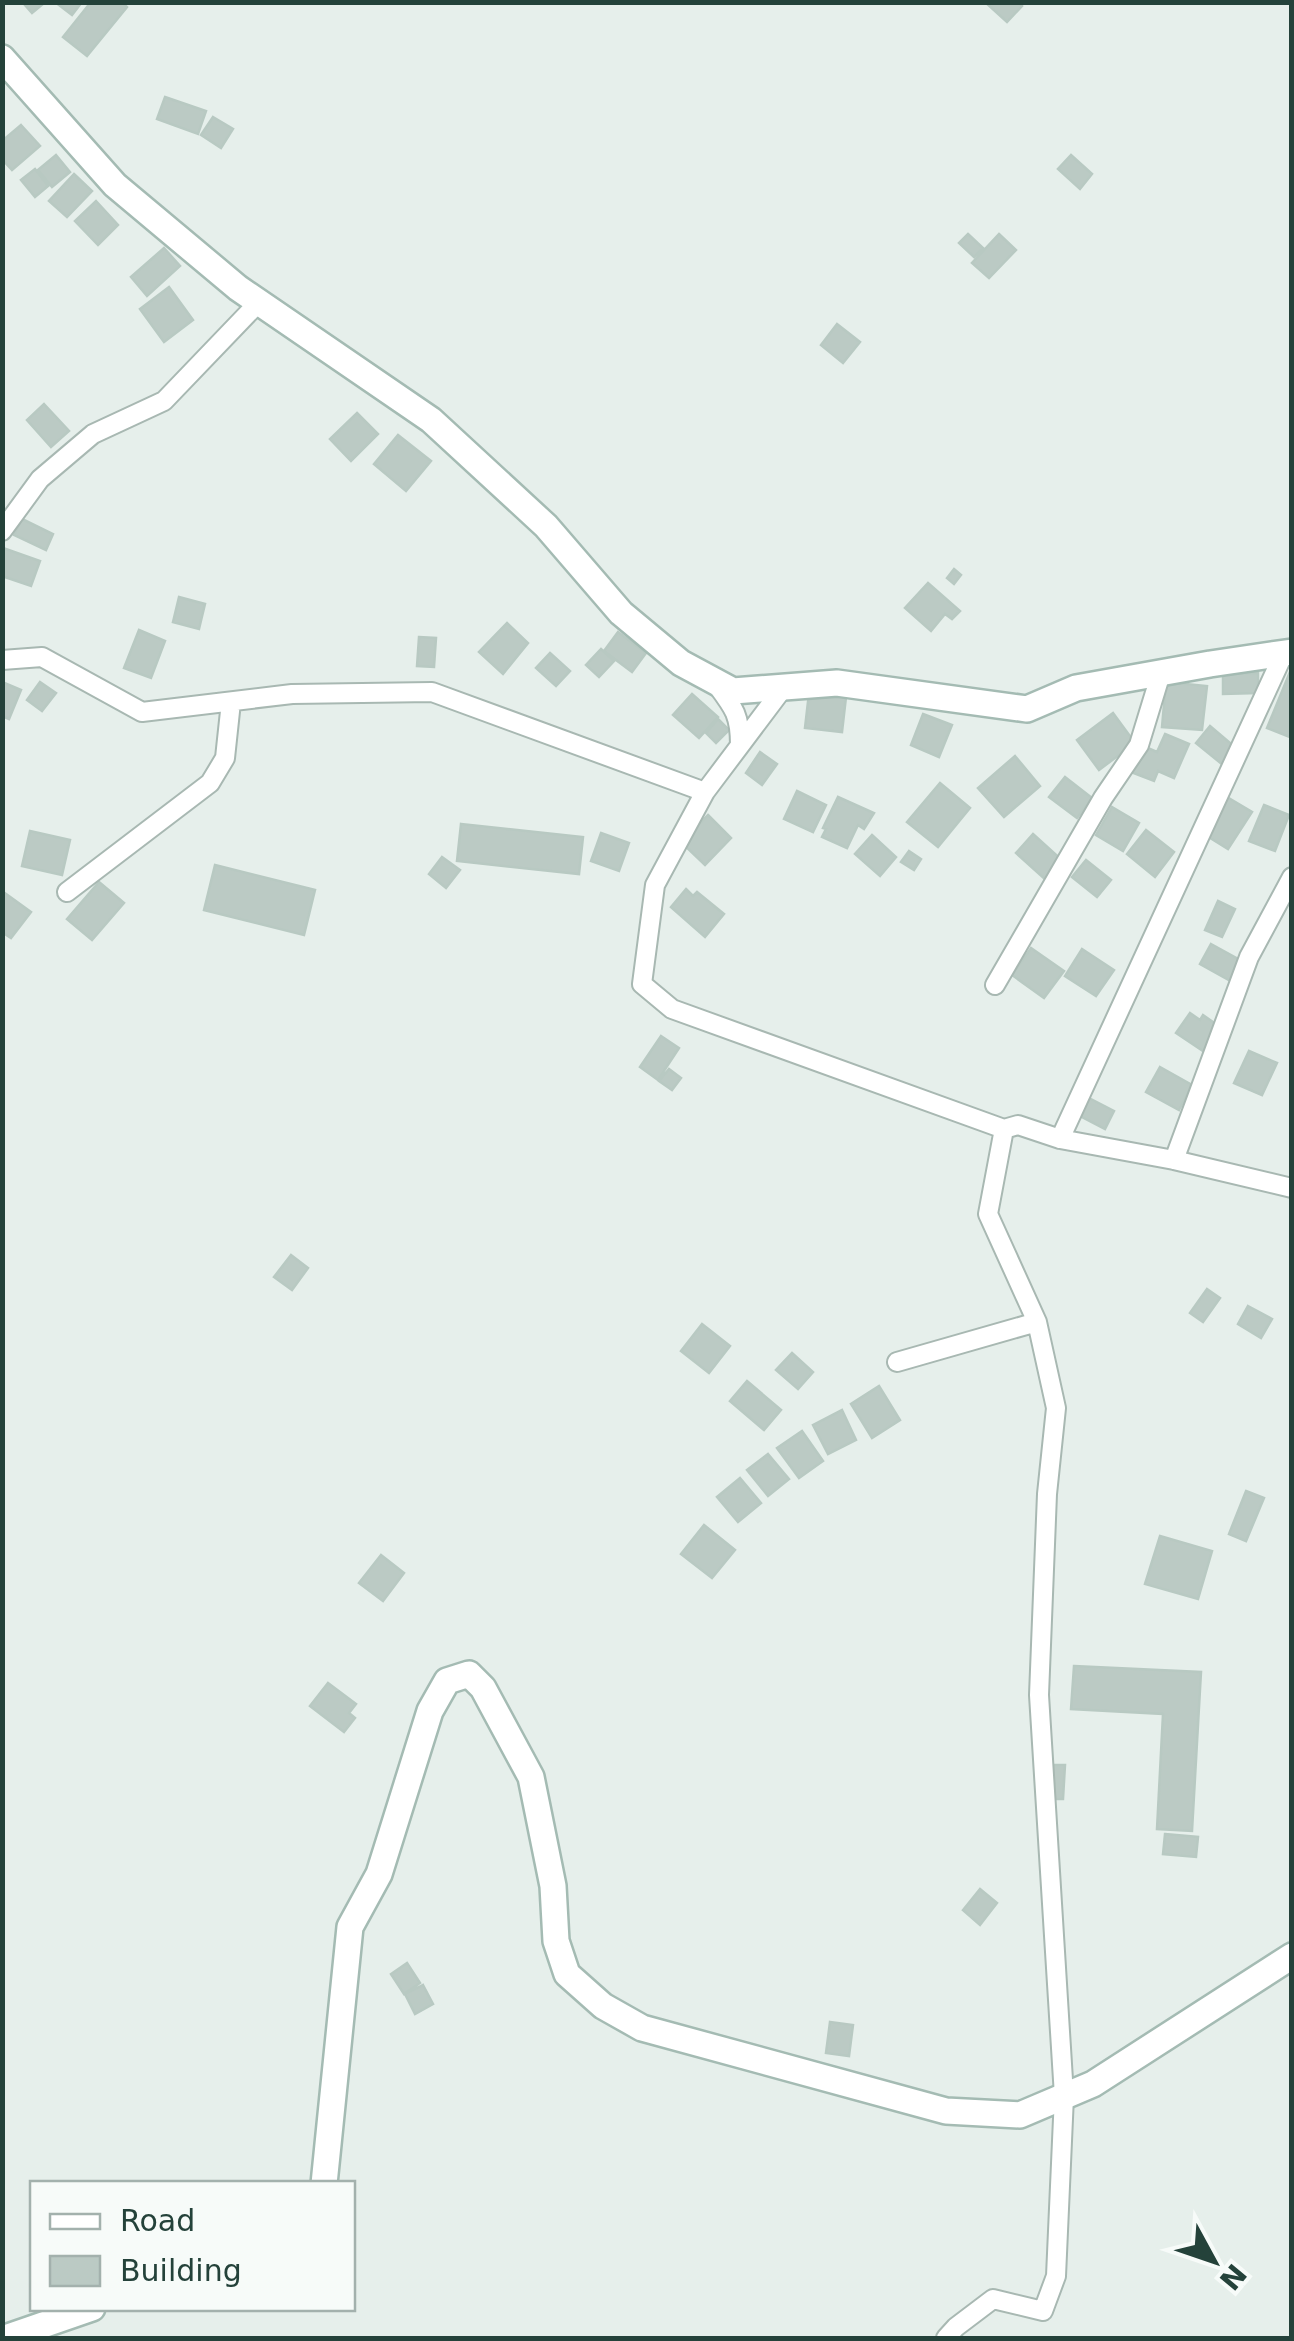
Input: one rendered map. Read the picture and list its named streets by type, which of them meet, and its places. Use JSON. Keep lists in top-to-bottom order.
{
  "legend": ["Road", "Building"],
  "north": "bottom right"
}
